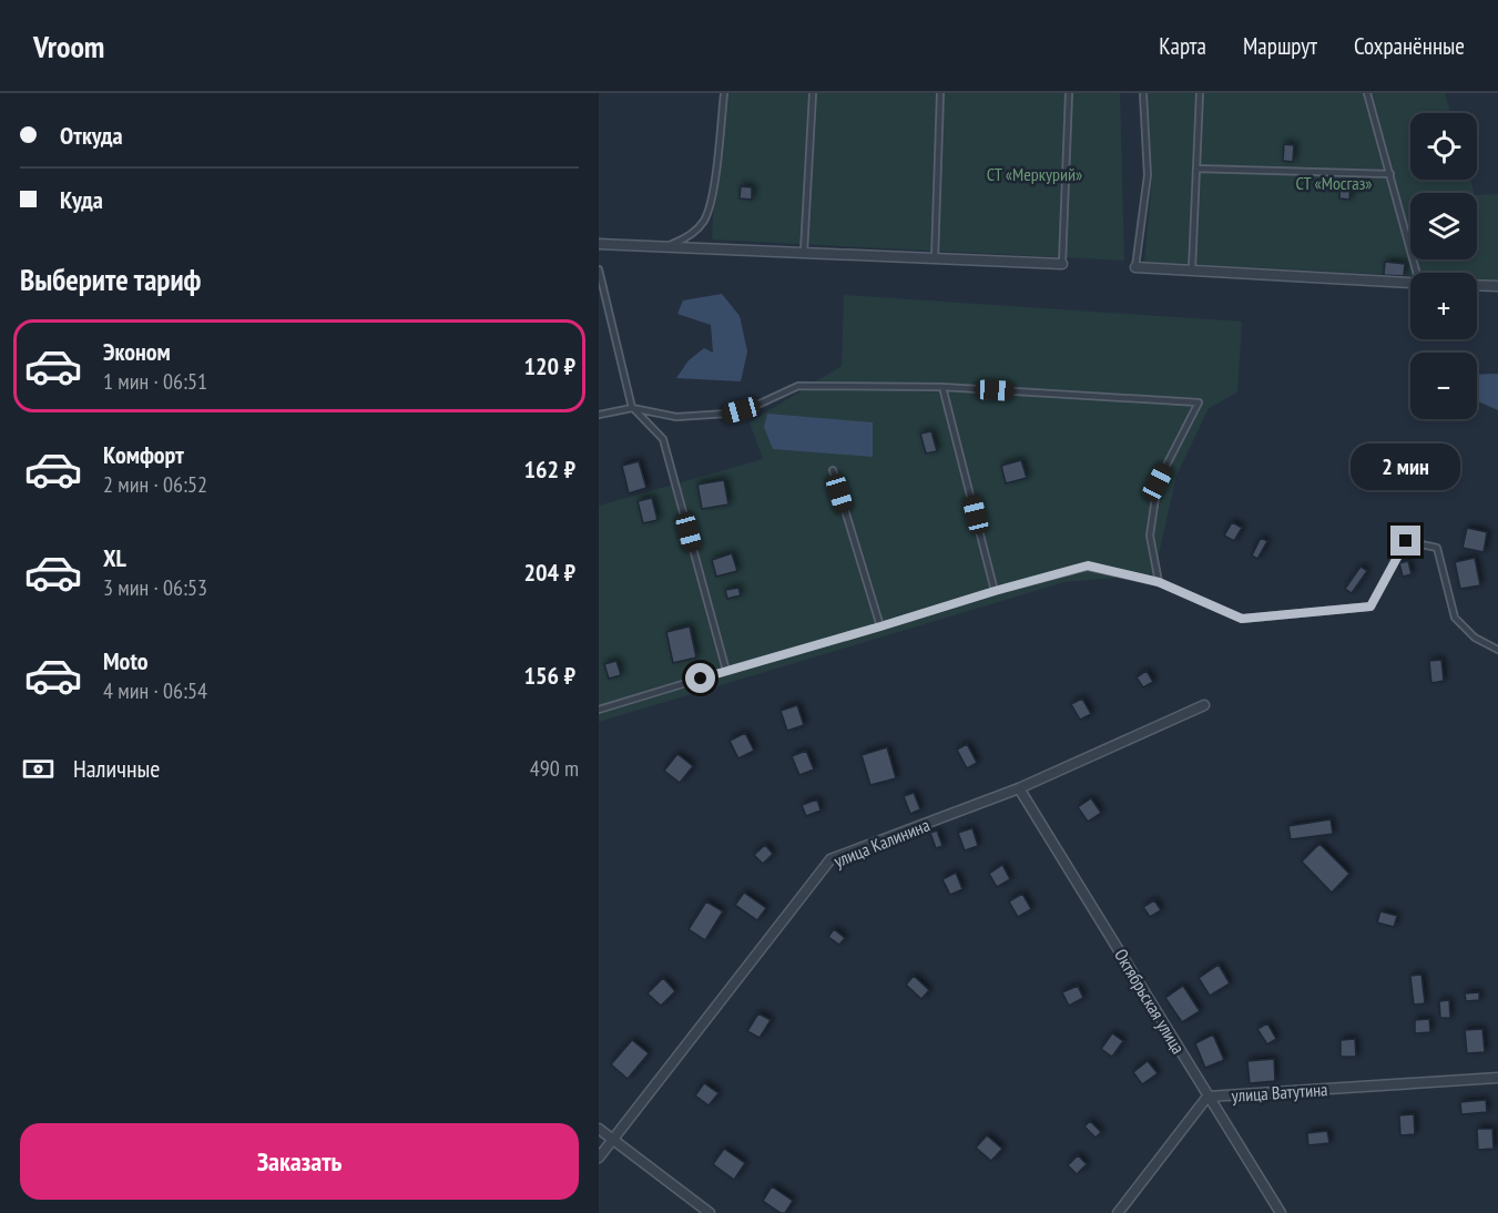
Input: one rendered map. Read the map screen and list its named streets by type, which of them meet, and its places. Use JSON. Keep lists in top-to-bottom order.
{
  "streets": {
    "street": ["улица Калинина", "Октябрьская улица", "улица Ватутина"]
  },
  "crossings": [
    ["улица Калинина", "Октябрьская улица"],
    ["Октябрьская улица", "улица Ватутина"]
  ],
  "parks": ["СТ «Меркурий»", "СТ «Мосгаз»"],
  "page": {
    "header": "Vroom",
    "nav": ["Карта", "Маршрут", "Сохранённые"],
    "banner": ["Откуда", "Куда"],
    "map_buttons": ["+", "−"],
    "heading": "Выберите тариф",
    "list": [
      {
        "name": "Эконом",
        "note": "1 мин · 06:51",
        "value": "120 ₽"
      },
      {
        "name": "Комфорт",
        "note": "2 мин · 06:52",
        "value": "162 ₽"
      },
      {
        "name": "XL",
        "note": "3 мин · 06:53",
        "value": "204 ₽"
      },
      {
        "name": "Moto",
        "note": "4 мин · 06:54",
        "value": "156 ₽"
      }
    ],
    "bubble": "2 мин",
    "pay": ["Наличные", "490 m"],
    "buttons": "Заказать"
  }
}
